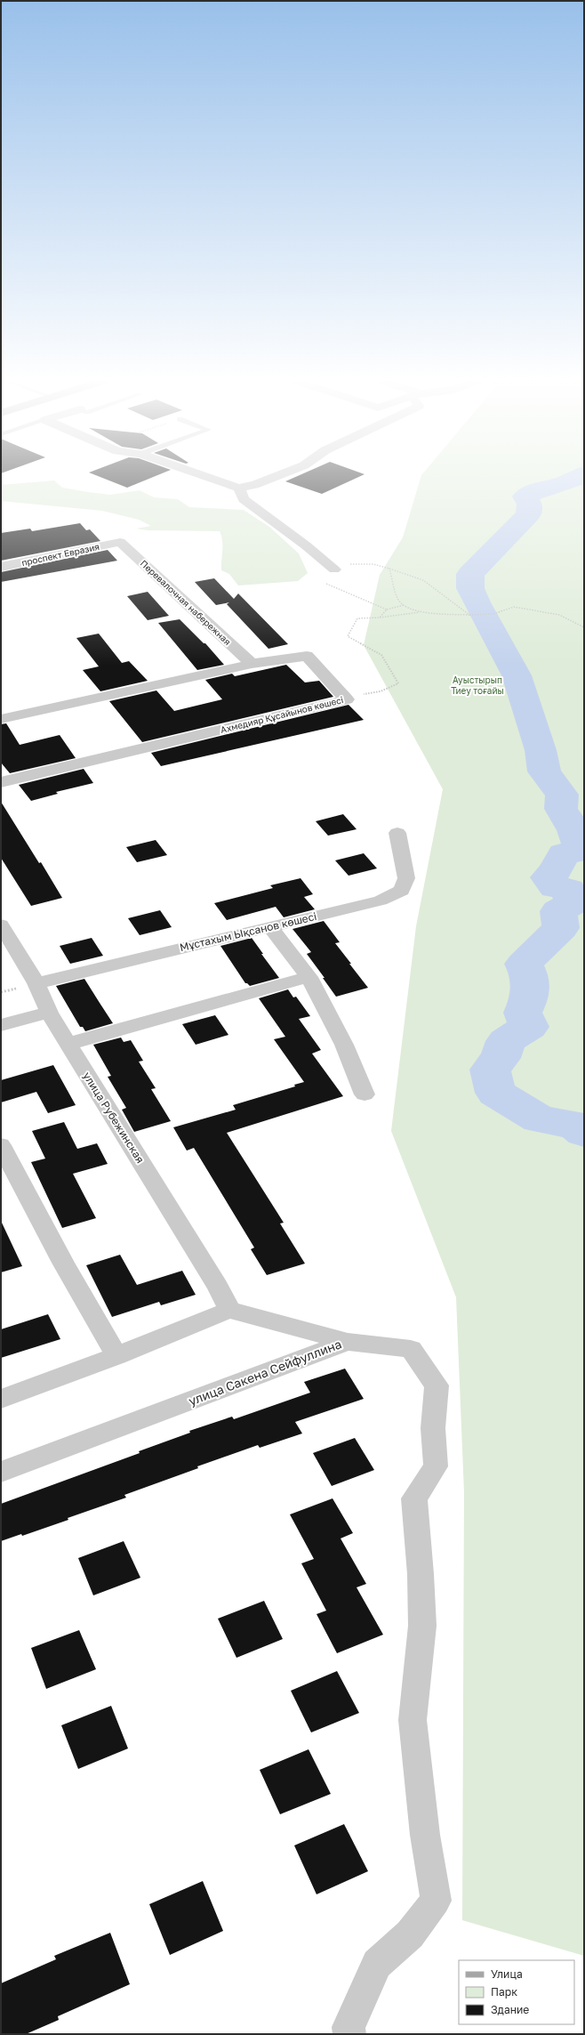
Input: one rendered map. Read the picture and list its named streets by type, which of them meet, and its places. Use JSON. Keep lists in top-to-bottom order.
{
  "streets": {
    "street": [
      "проспект Евразия",
      "Перевалочная набережная",
      "Ахмедияр Құсайынов көшесі",
      "Мұстахым Ықсанов көшесі",
      "улица Рубежинская",
      "улица Сакена Сейфуллина"
    ]
  },
  "crossings": [
    ["проспект Евразия", "Перевалочная набережная"],
    ["Перевалочная набережная", "Ахмедияр Құсайынов көшесі"],
    ["Мұстахым Ықсанов көшесі", "улица Рубежинская"],
    ["улица Рубежинская", "улица Сакена Сейфуллина"]
  ],
  "parks": ["Ауыстырып Тиеу тоғайы"],
  "legend": ["Улица", "Парк", "Здание"]
}
